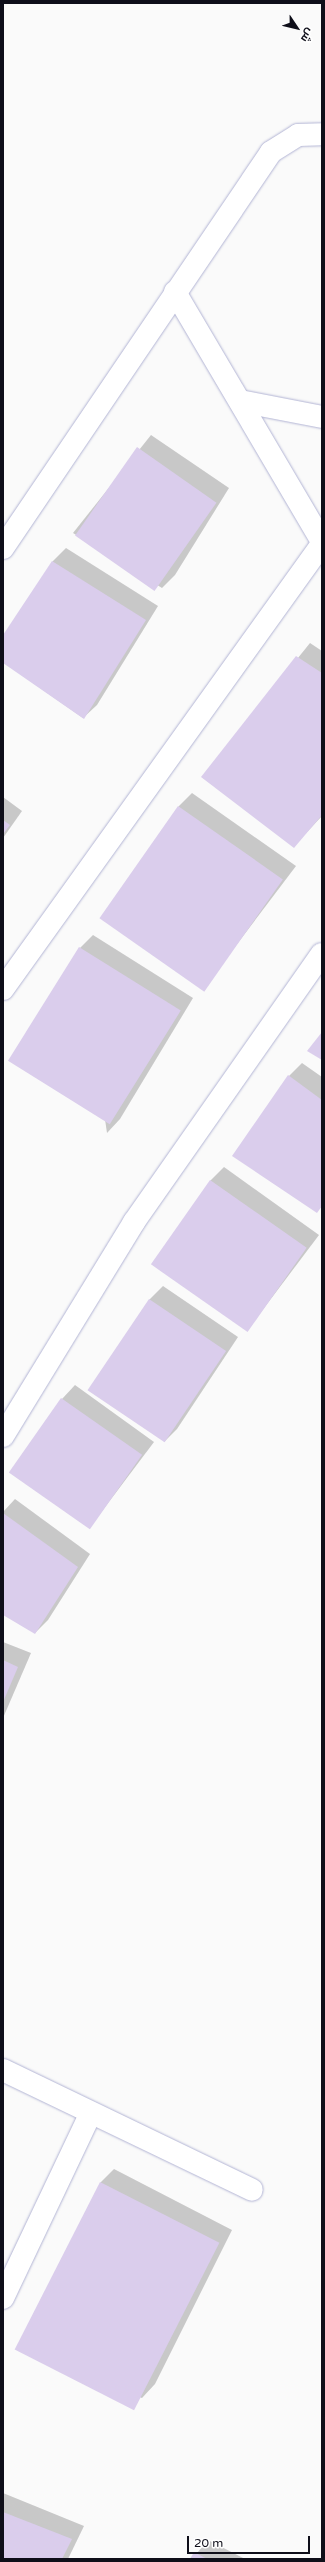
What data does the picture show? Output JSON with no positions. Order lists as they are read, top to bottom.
{
  "scale_bar": "20 m",
  "north": "bottom right"
}
